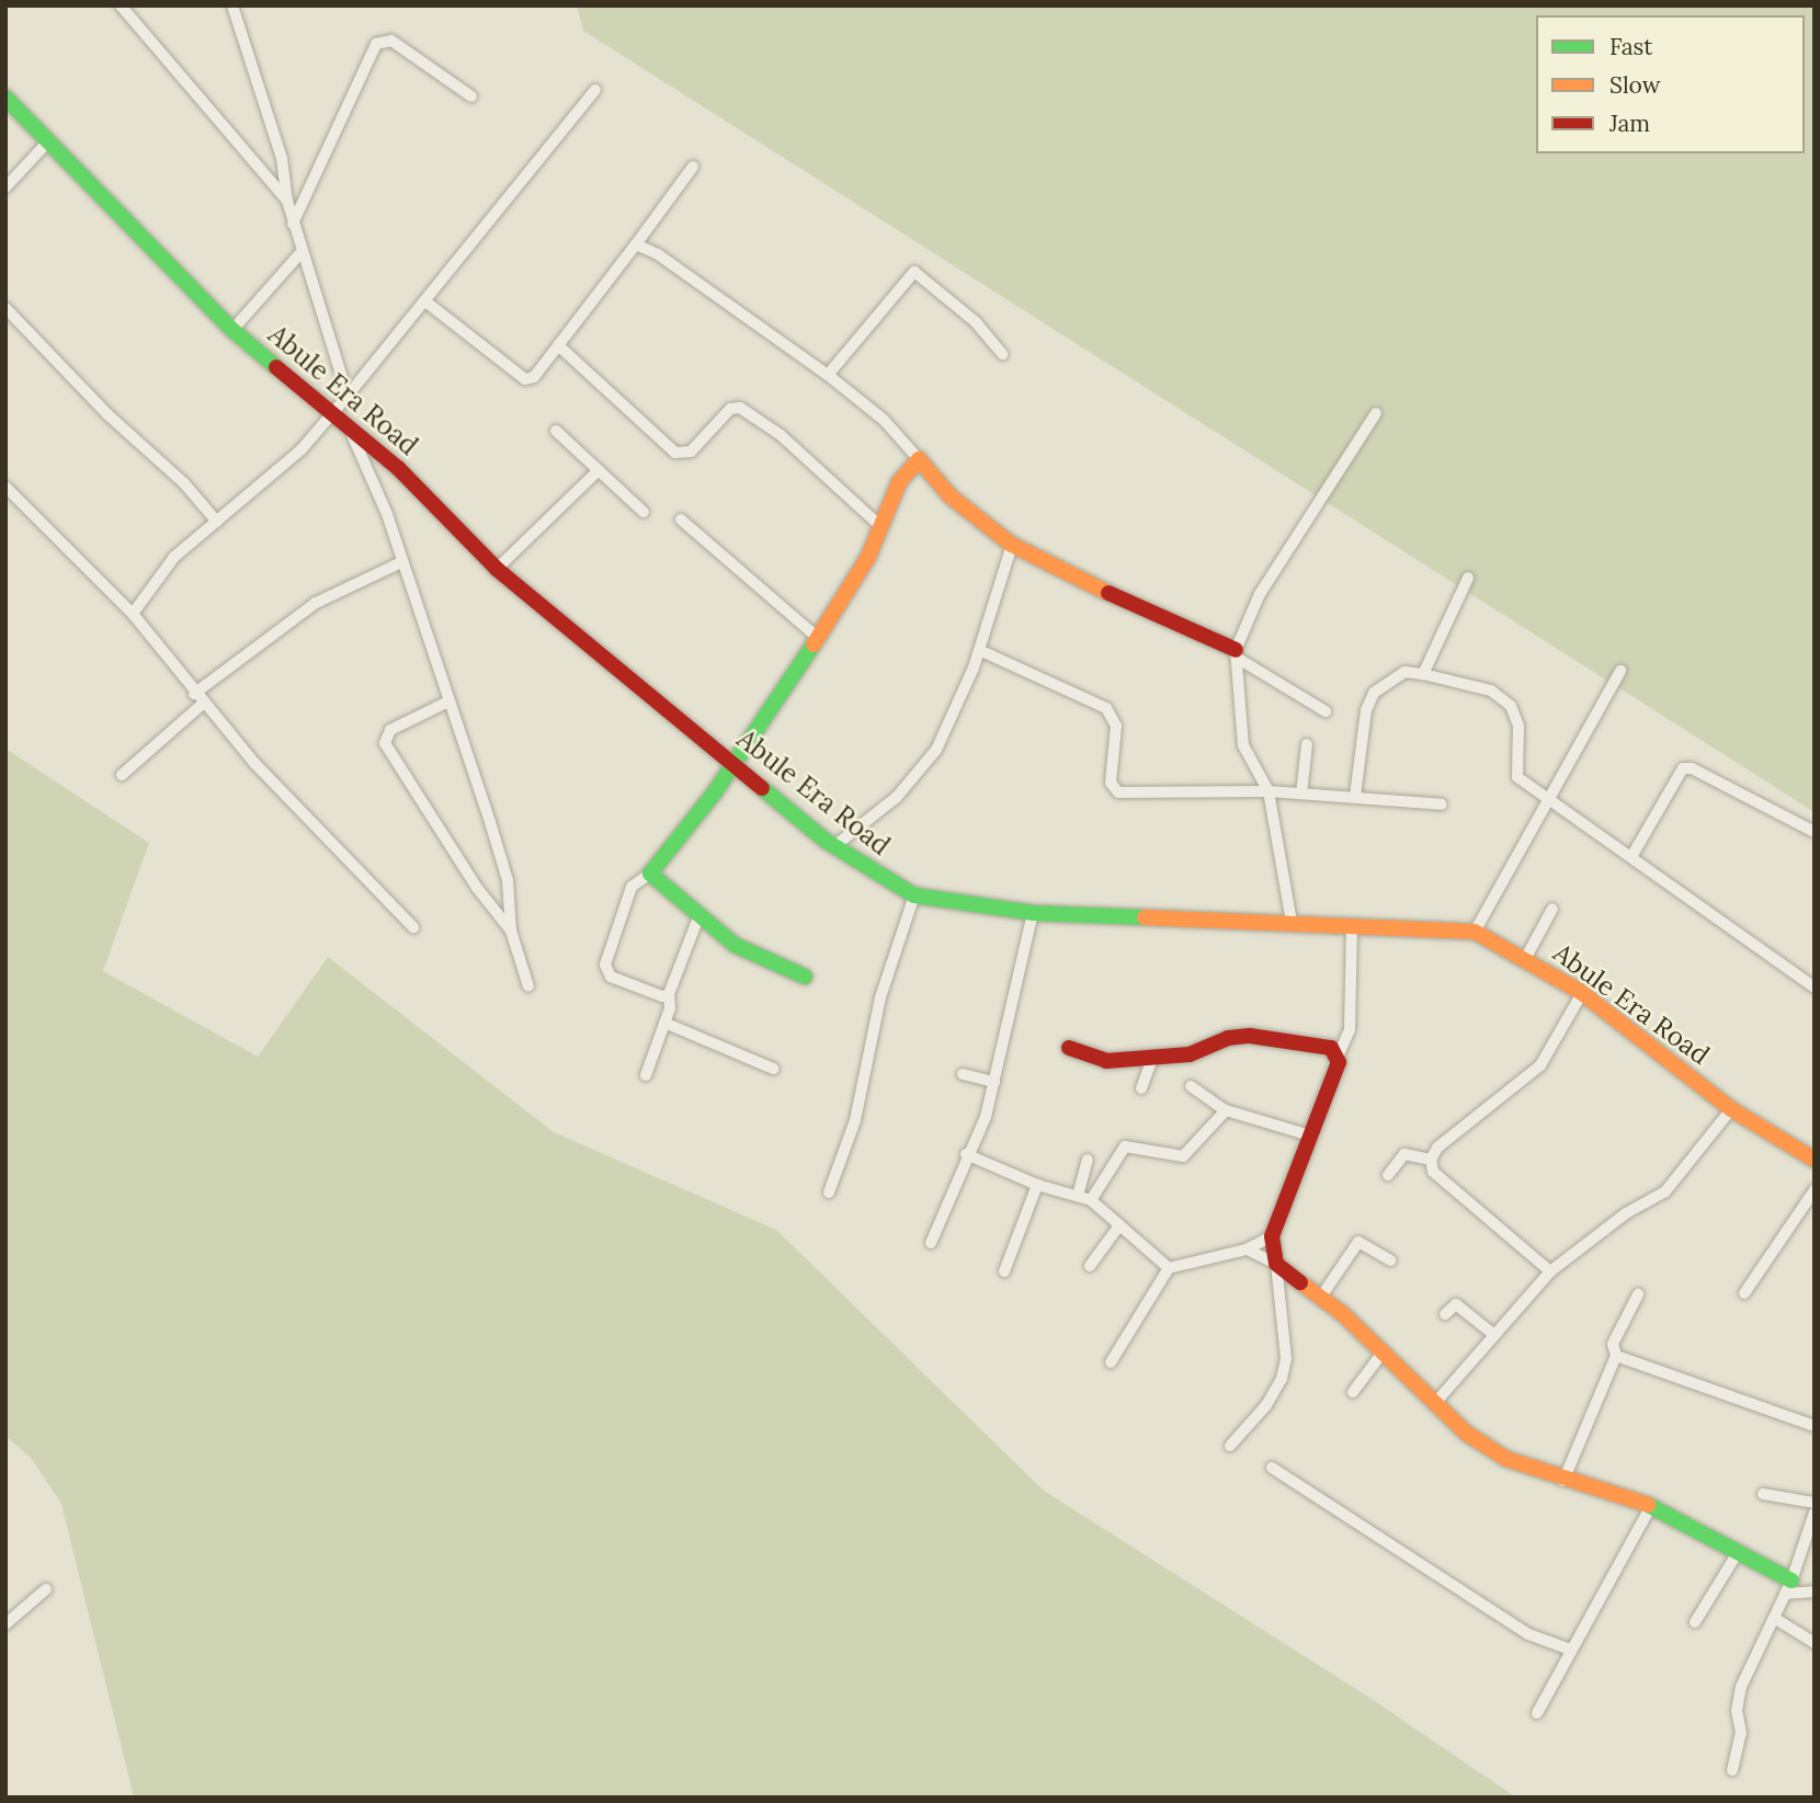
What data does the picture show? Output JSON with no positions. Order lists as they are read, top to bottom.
{
  "streets": {
    "street": ["Abule Era Road"]
  },
  "legend": ["Fast", "Slow", "Jam"]
}
